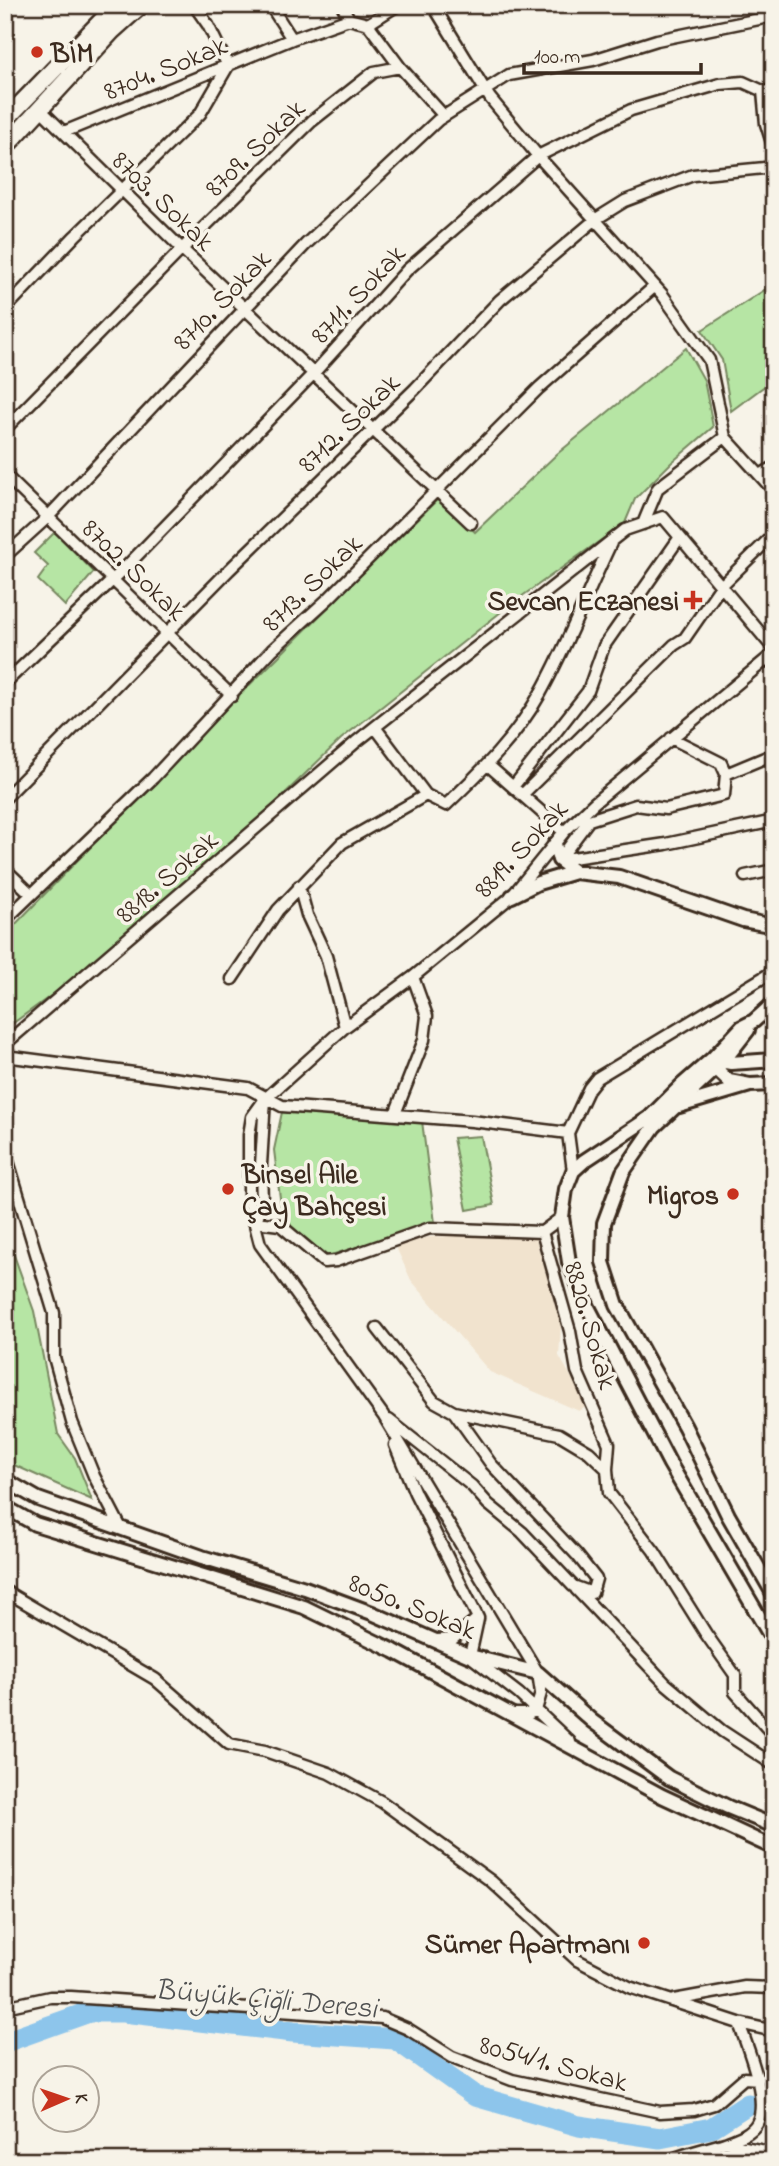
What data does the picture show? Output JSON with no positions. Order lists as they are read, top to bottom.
{
  "streets": {
    "street": [
      "8704. Sokak",
      "8709. Sokak",
      "8703. Sokak",
      "8711. Sokak",
      "8710. Sokak",
      "8712. Sokak",
      "8702. Sokak",
      "8713. Sokak",
      "8819. Sokak",
      "8818. Sokak",
      "8820. Sokak",
      "8050. Sokak",
      "8054/1. Sokak"
    ]
  },
  "crossings": [
    ["8704. Sokak", "8703. Sokak"],
    ["8709. Sokak", "8703. Sokak"],
    ["8703. Sokak", "8711. Sokak"],
    ["8703. Sokak", "8710. Sokak"],
    ["8703. Sokak", "8712. Sokak"],
    ["8703. Sokak", "8713. Sokak"],
    ["8711. Sokak", "8702. Sokak"],
    ["8710. Sokak", "8702. Sokak"],
    ["8712. Sokak", "8702. Sokak"],
    ["8702. Sokak", "8713. Sokak"]
  ],
  "water": ["Büyük Çiğli Deresi"],
  "places": {
    "other": [
      "BİM",
      "Binsel Aile Çay Bahçesi",
      "Migros",
      "Sümer Apartmanı"
    ],
    "health": ["Sevcan Eczanesi"]
  },
  "scale_bar": "100 m",
  "north": "right"
}
